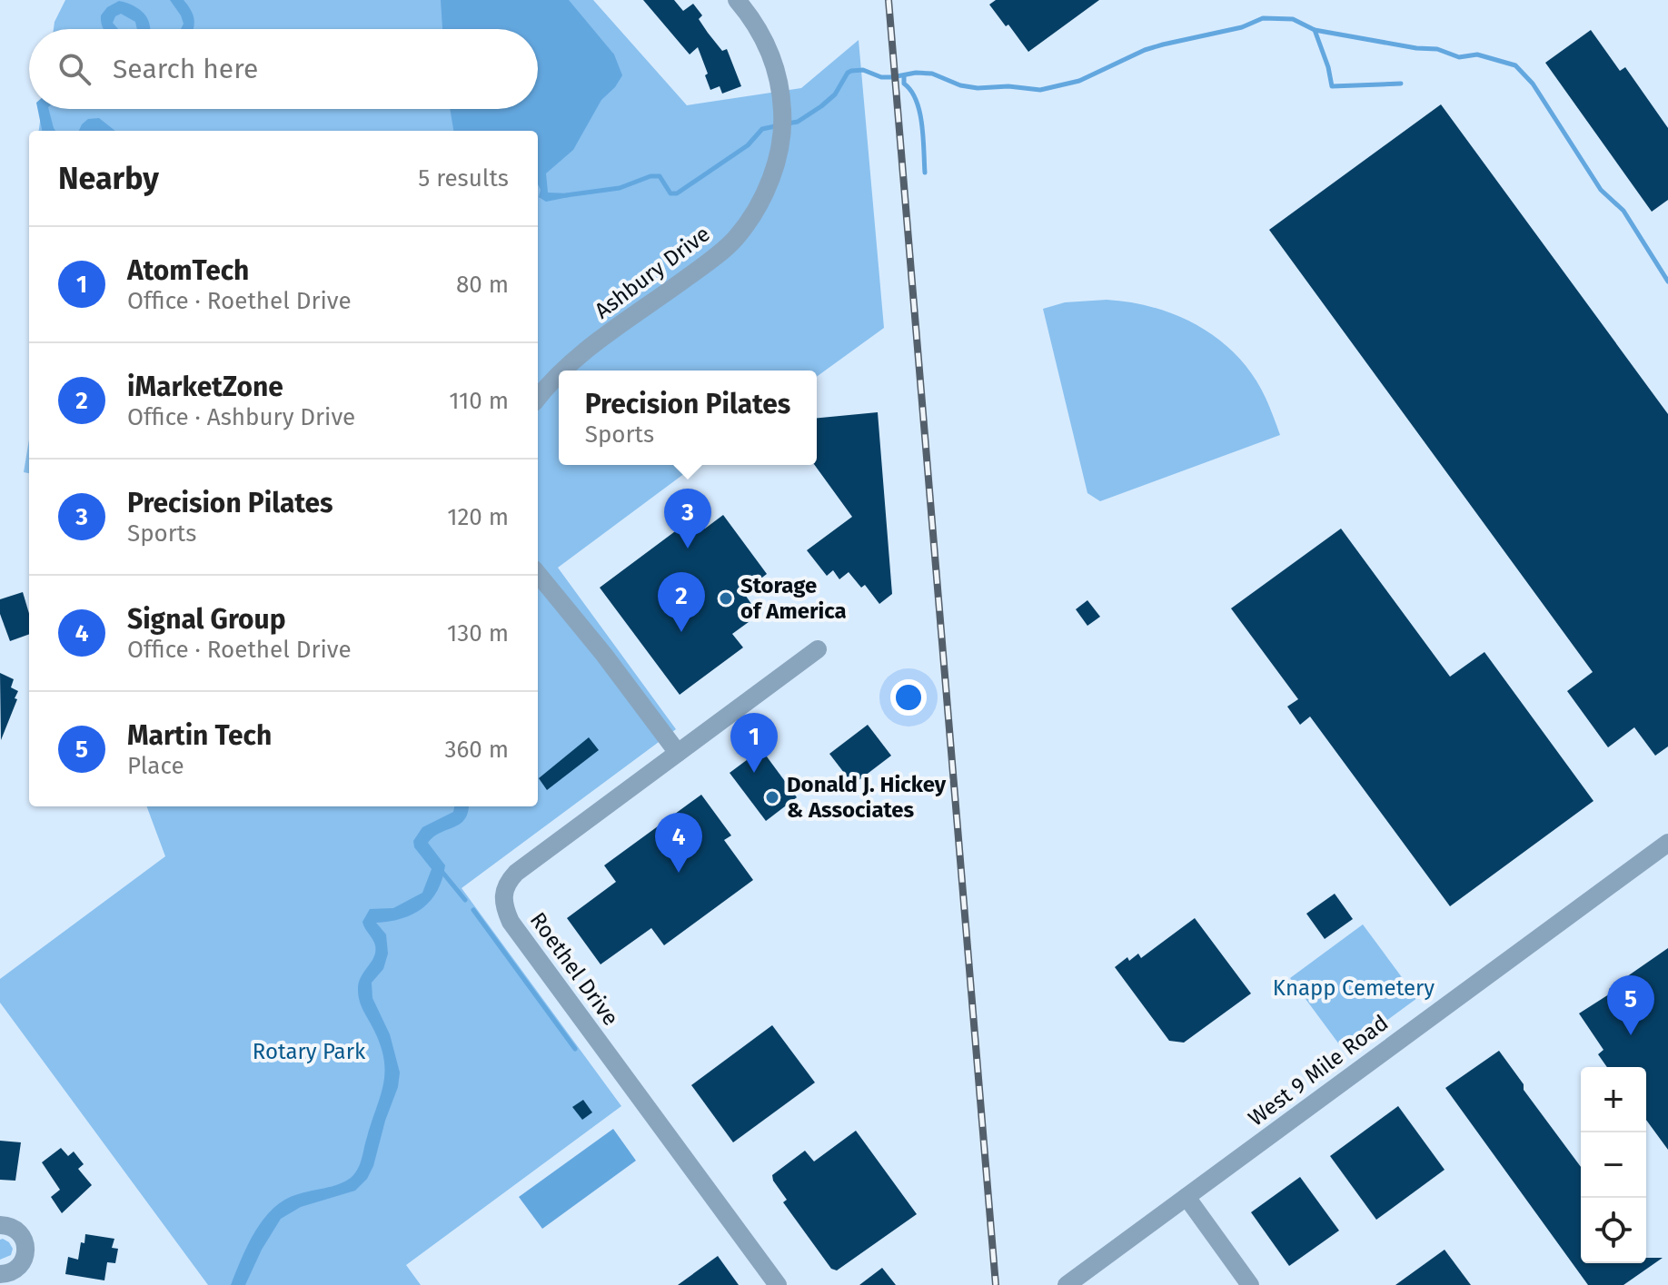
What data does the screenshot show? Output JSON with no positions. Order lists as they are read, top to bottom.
{
  "streets": {
    "street": ["Ashbury Drive", "Roethel Drive", "West 9 Mile Road"]
  },
  "parks": ["Knapp Cemetery", "Rotary Park"],
  "places": ["Storage of America", "Donald J. Hickey & Associates"],
  "page": {
    "search": "Search here",
    "heading": ["Nearby", "5 results"],
    "list": [
      {
        "mark": "1",
        "name": "AtomTech",
        "note": "Office · Roethel Drive",
        "value": "80 m"
      },
      {
        "mark": "2",
        "name": "iMarketZone",
        "note": "Office · Ashbury Drive",
        "value": "110 m"
      },
      {
        "mark": "3",
        "name": "Precision Pilates",
        "note": "Sports",
        "value": "120 m"
      },
      {
        "mark": "4",
        "name": "Signal Group",
        "note": "Office · Roethel Drive",
        "value": "130 m"
      },
      {
        "mark": "5",
        "name": "Martin Tech",
        "note": "Place",
        "value": "360 m"
      }
    ],
    "popup": ["Precision Pilates", "Sports"],
    "pins": [
      "3",
      "2",
      "1",
      "4",
      "5"
    ],
    "map_buttons": ["+", "−"]
  }
}
